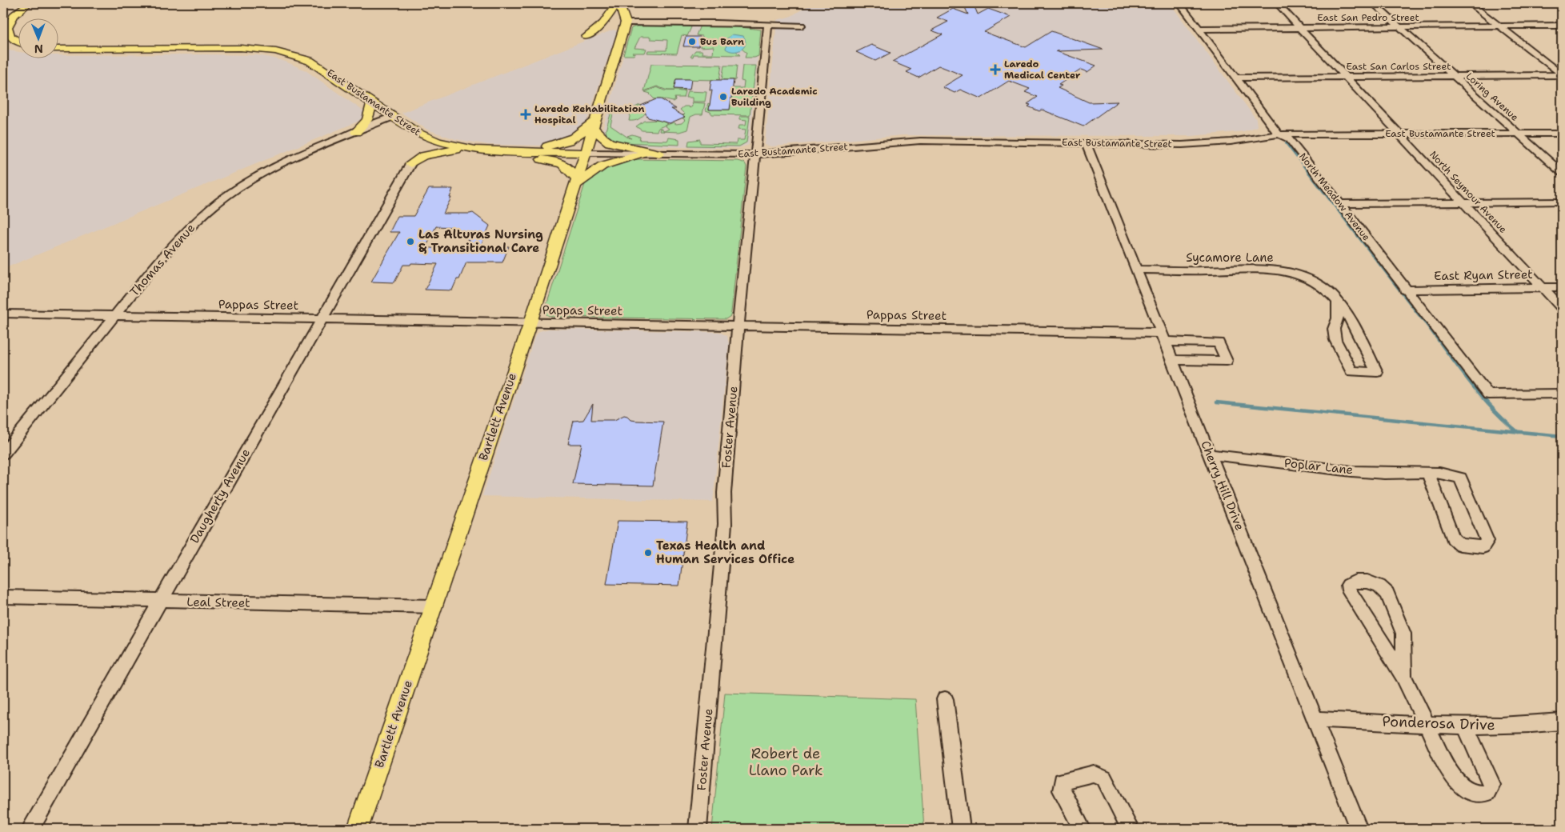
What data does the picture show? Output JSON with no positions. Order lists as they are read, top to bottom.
{
  "streets": {
    "main road": ["East Bustamante Street", "Bartlett Avenue"],
    "street": [
      "East San Pedro Street",
      "East San Carlos Street",
      "Loring Avenue",
      "North Seymour Avenue",
      "North Meadow Avenue",
      "Sycamore Lane",
      "Thomas Avenue",
      "East Ryan Street",
      "Pappas Street",
      "Foster Avenue",
      "Poplar Lane",
      "Cherry Hill Drive",
      "Daugherty Avenue",
      "Leal Street",
      "Ponderosa Drive"
    ]
  },
  "crossings": [
    ["East San Pedro Street", "Loring Avenue"],
    ["East San Pedro Street", "North Seymour Avenue"],
    ["East San Pedro Street", "North Meadow Avenue"],
    ["East San Carlos Street", "Loring Avenue"],
    ["East San Carlos Street", "North Seymour Avenue"],
    ["East San Carlos Street", "North Meadow Avenue"],
    ["Loring Avenue", "East Bustamante Street"],
    ["East Bustamante Street", "North Seymour Avenue"],
    ["East Bustamante Street", "North Meadow Avenue"],
    ["East Bustamante Street", "Thomas Avenue"],
    ["East Bustamante Street", "Bartlett Avenue"],
    ["East Bustamante Street", "Foster Avenue"],
    ["East Bustamante Street", "Cherry Hill Drive"],
    ["North Seymour Avenue", "East Ryan Street"],
    ["North Meadow Avenue", "East Ryan Street"],
    ["Sycamore Lane", "Cherry Hill Drive"],
    ["Thomas Avenue", "Pappas Street"],
    ["Pappas Street", "Bartlett Avenue"],
    ["Pappas Street", "Foster Avenue"],
    ["Pappas Street", "Cherry Hill Drive"],
    ["Pappas Street", "Daugherty Avenue"],
    ["Bartlett Avenue", "Leal Street"],
    ["Poplar Lane", "Cherry Hill Drive"],
    ["Cherry Hill Drive", "Ponderosa Drive"],
    ["Daugherty Avenue", "Leal Street"]
  ],
  "parks": ["Robert de Llano Park"],
  "places": {
    "other": [
      "Bus Barn",
      "Laredo Academic Building",
      "Las Alturas Nursing & Transitional Care",
      "Texas Health and Human Services Office"
    ],
    "health": ["Laredo Medical Center", "Laredo Rehabilitation Hospital"]
  },
  "north": "bottom"
}
